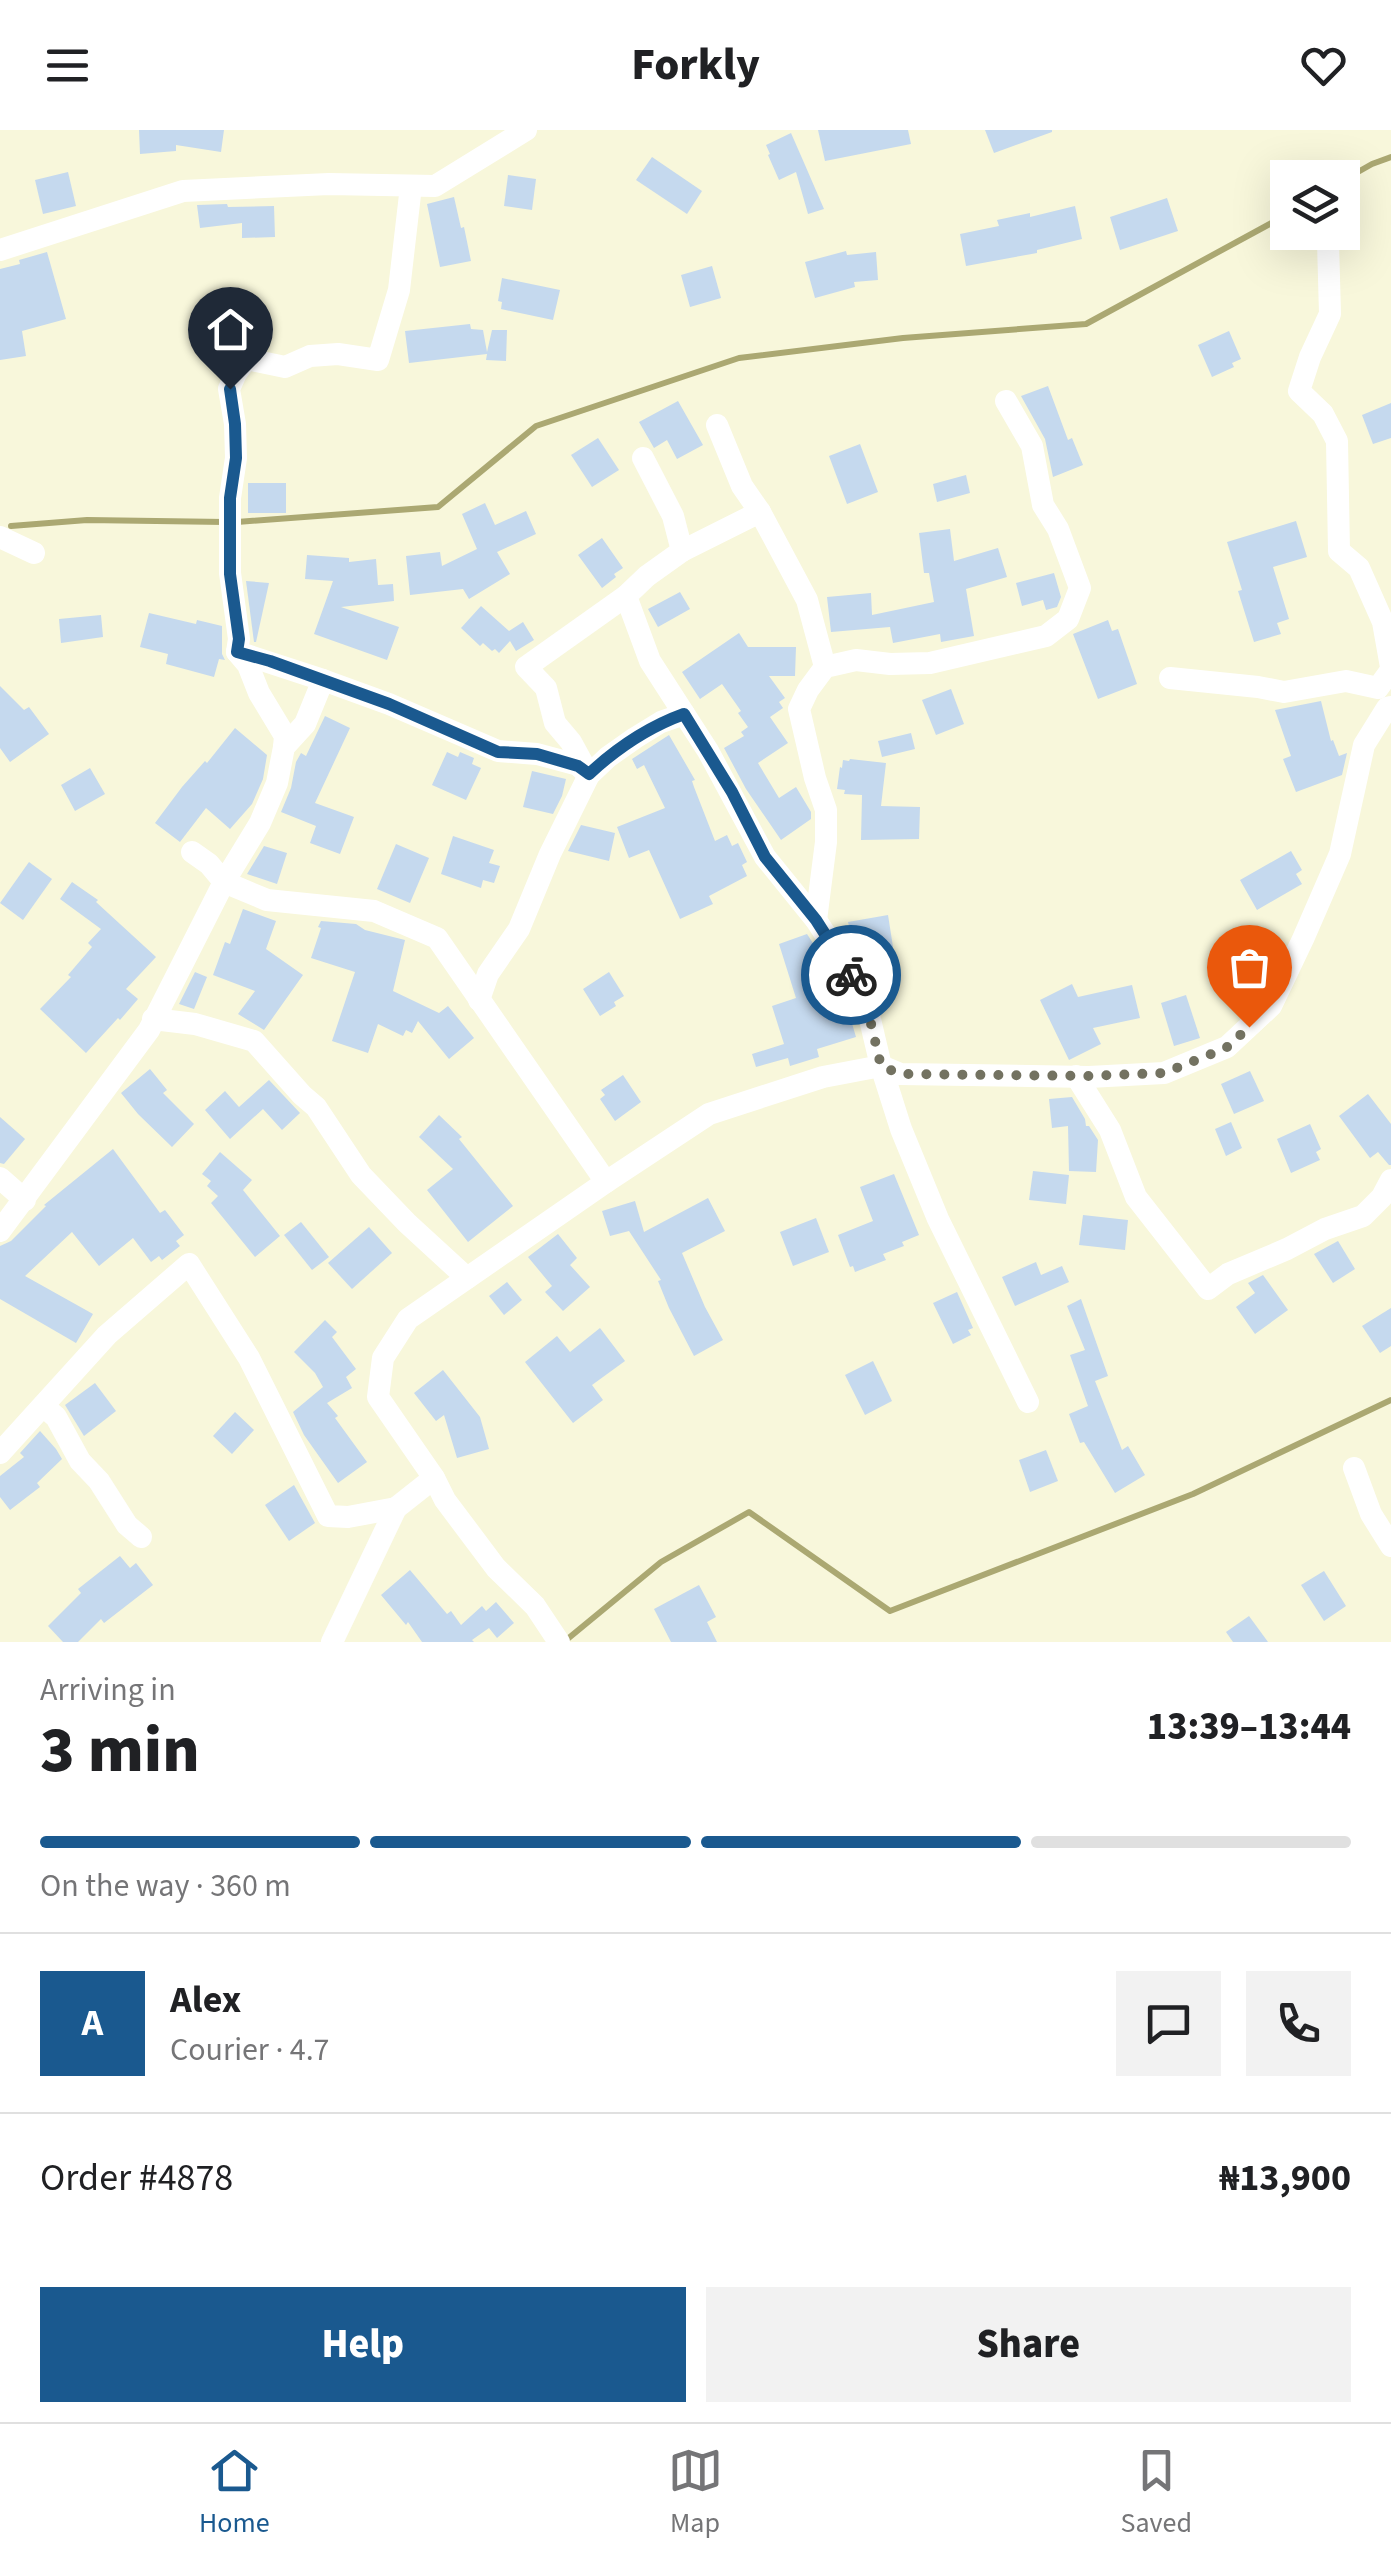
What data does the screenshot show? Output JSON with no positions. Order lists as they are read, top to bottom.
{
  "page": {
    "header": "Forkly",
    "heading": ["3 min", "Arriving in", "13:39–13:44"],
    "panel": [
      "Alex",
      "Courier · 4.7",
      "Order #4878",
      "₦13,900"
    ],
    "bar": "On the way · 360 m",
    "round": "A",
    "buttons": ["Help", "Share"],
    "tabs": ["Home", "Map", "Saved"]
  }
}
